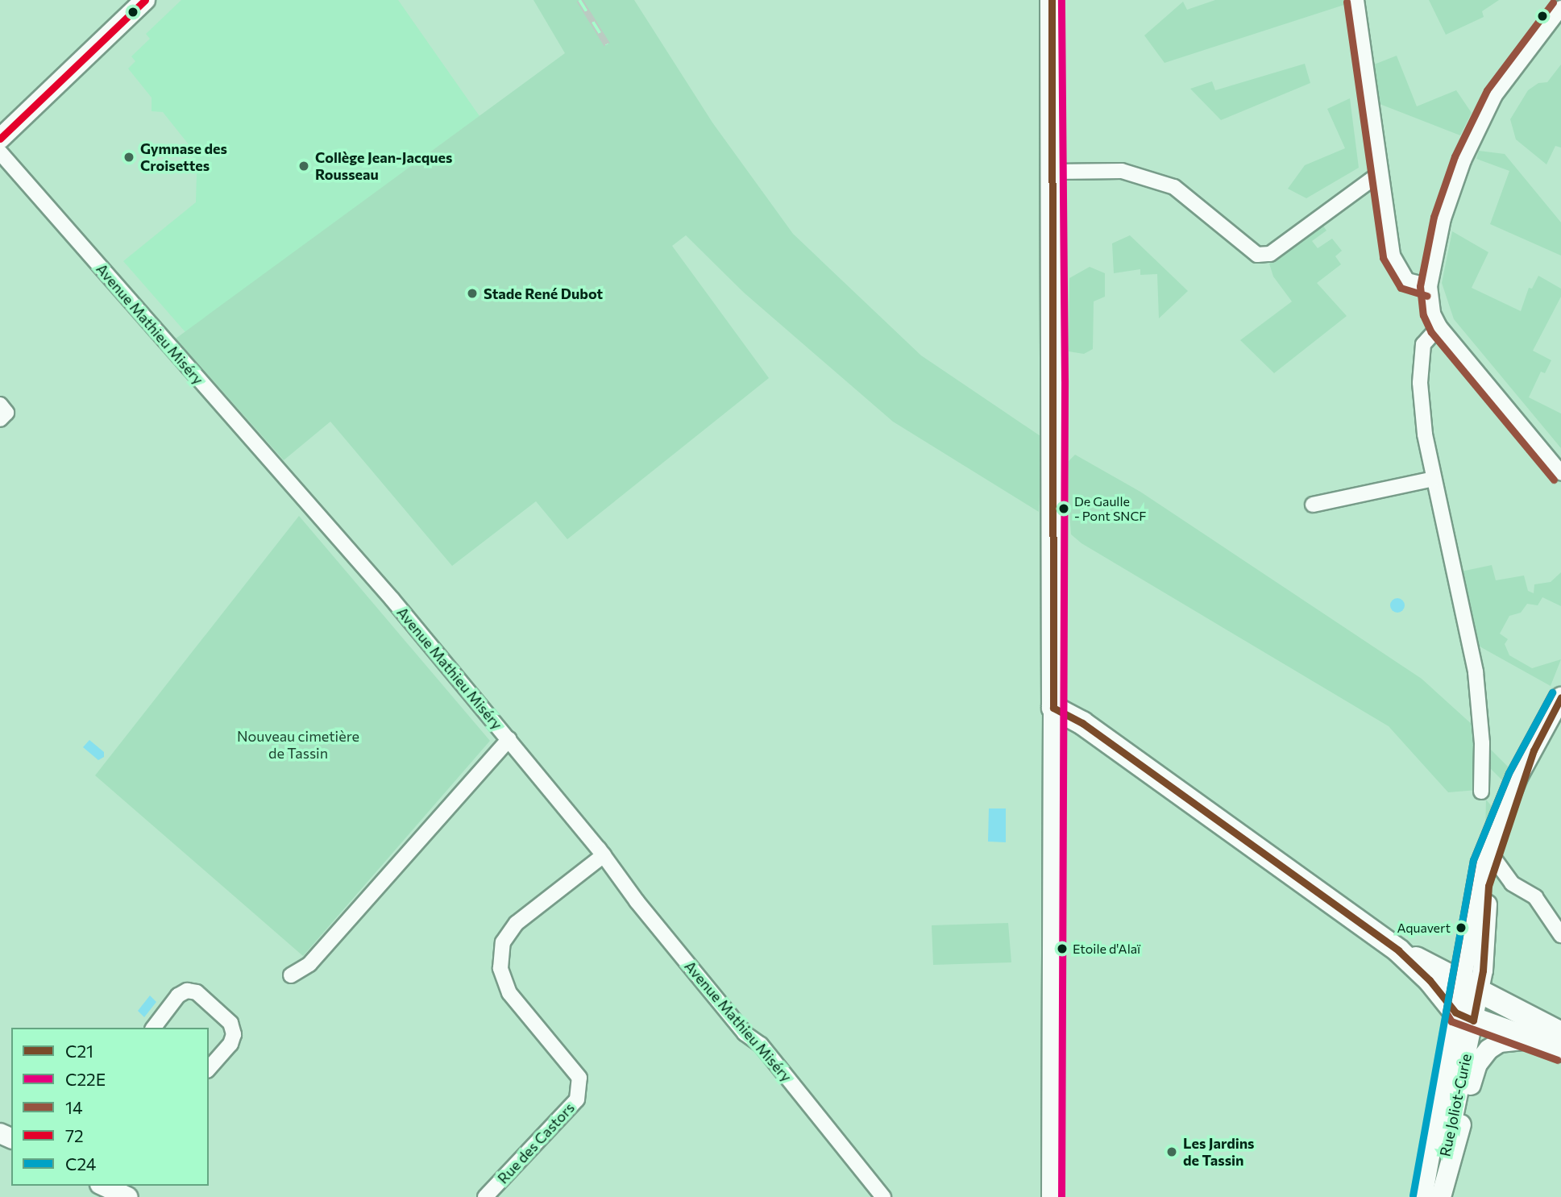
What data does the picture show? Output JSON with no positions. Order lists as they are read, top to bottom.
{
  "streets": {
    "main road": ["Rue Joliot-Curie"],
    "street": ["Avenue Mathieu Miséry", "Rue des Castors"]
  },
  "crossings": [
    ["Avenue Mathieu Miséry", "Rue des Castors"]
  ],
  "parks": ["Nouveau cimetière de Tassin"],
  "places": [
    "Gymnase des Croisettes",
    "Collège Jean-Jacques Rousseau",
    "Stade René Dubot",
    "De Gaulle - Pont SNCF",
    "Aquavert",
    "Etoile d'Alaï",
    "Les Jardins de Tassin"
  ],
  "lines": [
    "transit line C21",
    "transit line C22E",
    "transit line 72",
    "transit line 14",
    "transit line C24"
  ],
  "legend": [
    "C21",
    "C22E",
    "14",
    "72",
    "C24"
  ]
}
